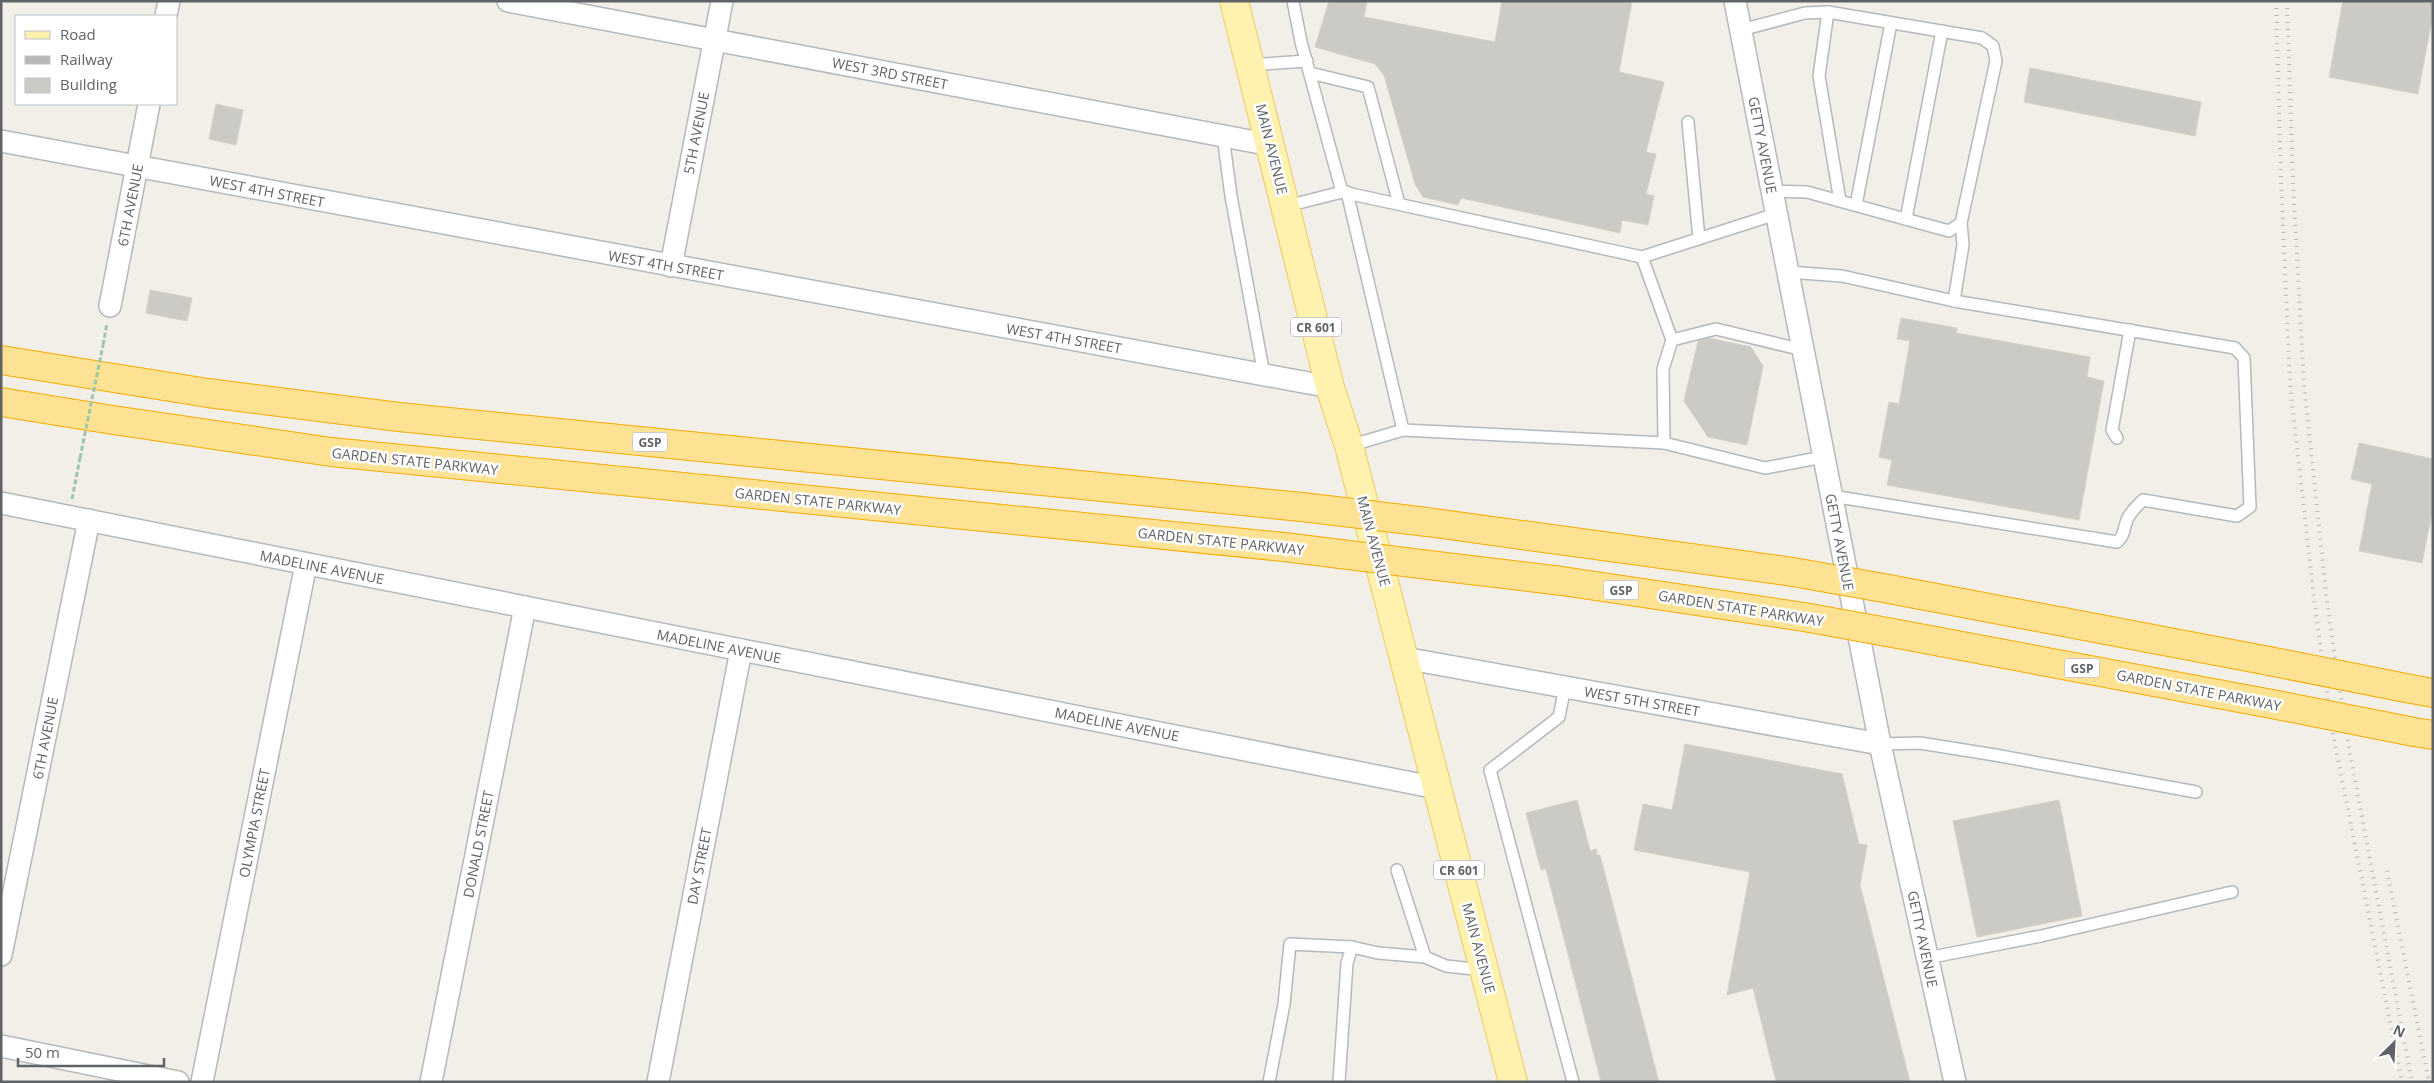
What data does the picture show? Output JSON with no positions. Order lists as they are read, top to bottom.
{
  "streets": {
    "highway": ["GSP", "GARDEN STATE PARKWAY"],
    "main road": ["MAIN AVENUE", "CR 601"],
    "street": [
      "WEST 3RD STREET",
      "5TH AVENUE",
      "GETTY AVENUE",
      "WEST 4TH STREET",
      "6TH AVENUE",
      "MADELINE AVENUE",
      "WEST 5TH STREET",
      "OLYMPIA STREET",
      "DONALD STREET",
      "DAY STREET"
    ]
  },
  "crossings": [
    ["WEST 3RD STREET", "5TH AVENUE"],
    ["WEST 3RD STREET", "MAIN AVENUE"],
    ["5TH AVENUE", "WEST 4TH STREET"],
    ["GETTY AVENUE", "WEST 5TH STREET"],
    ["MAIN AVENUE", "WEST 4TH STREET"],
    ["MAIN AVENUE", "MADELINE AVENUE"],
    ["MAIN AVENUE", "WEST 5TH STREET"],
    ["WEST 4TH STREET", "6TH AVENUE"],
    ["6TH AVENUE", "MADELINE AVENUE"],
    ["MADELINE AVENUE", "OLYMPIA STREET"],
    ["MADELINE AVENUE", "DONALD STREET"],
    ["MADELINE AVENUE", "DAY STREET"]
  ],
  "legend": ["Road", "Railway", "Building"],
  "scale_bar": "50 m",
  "north": "top right"
}
